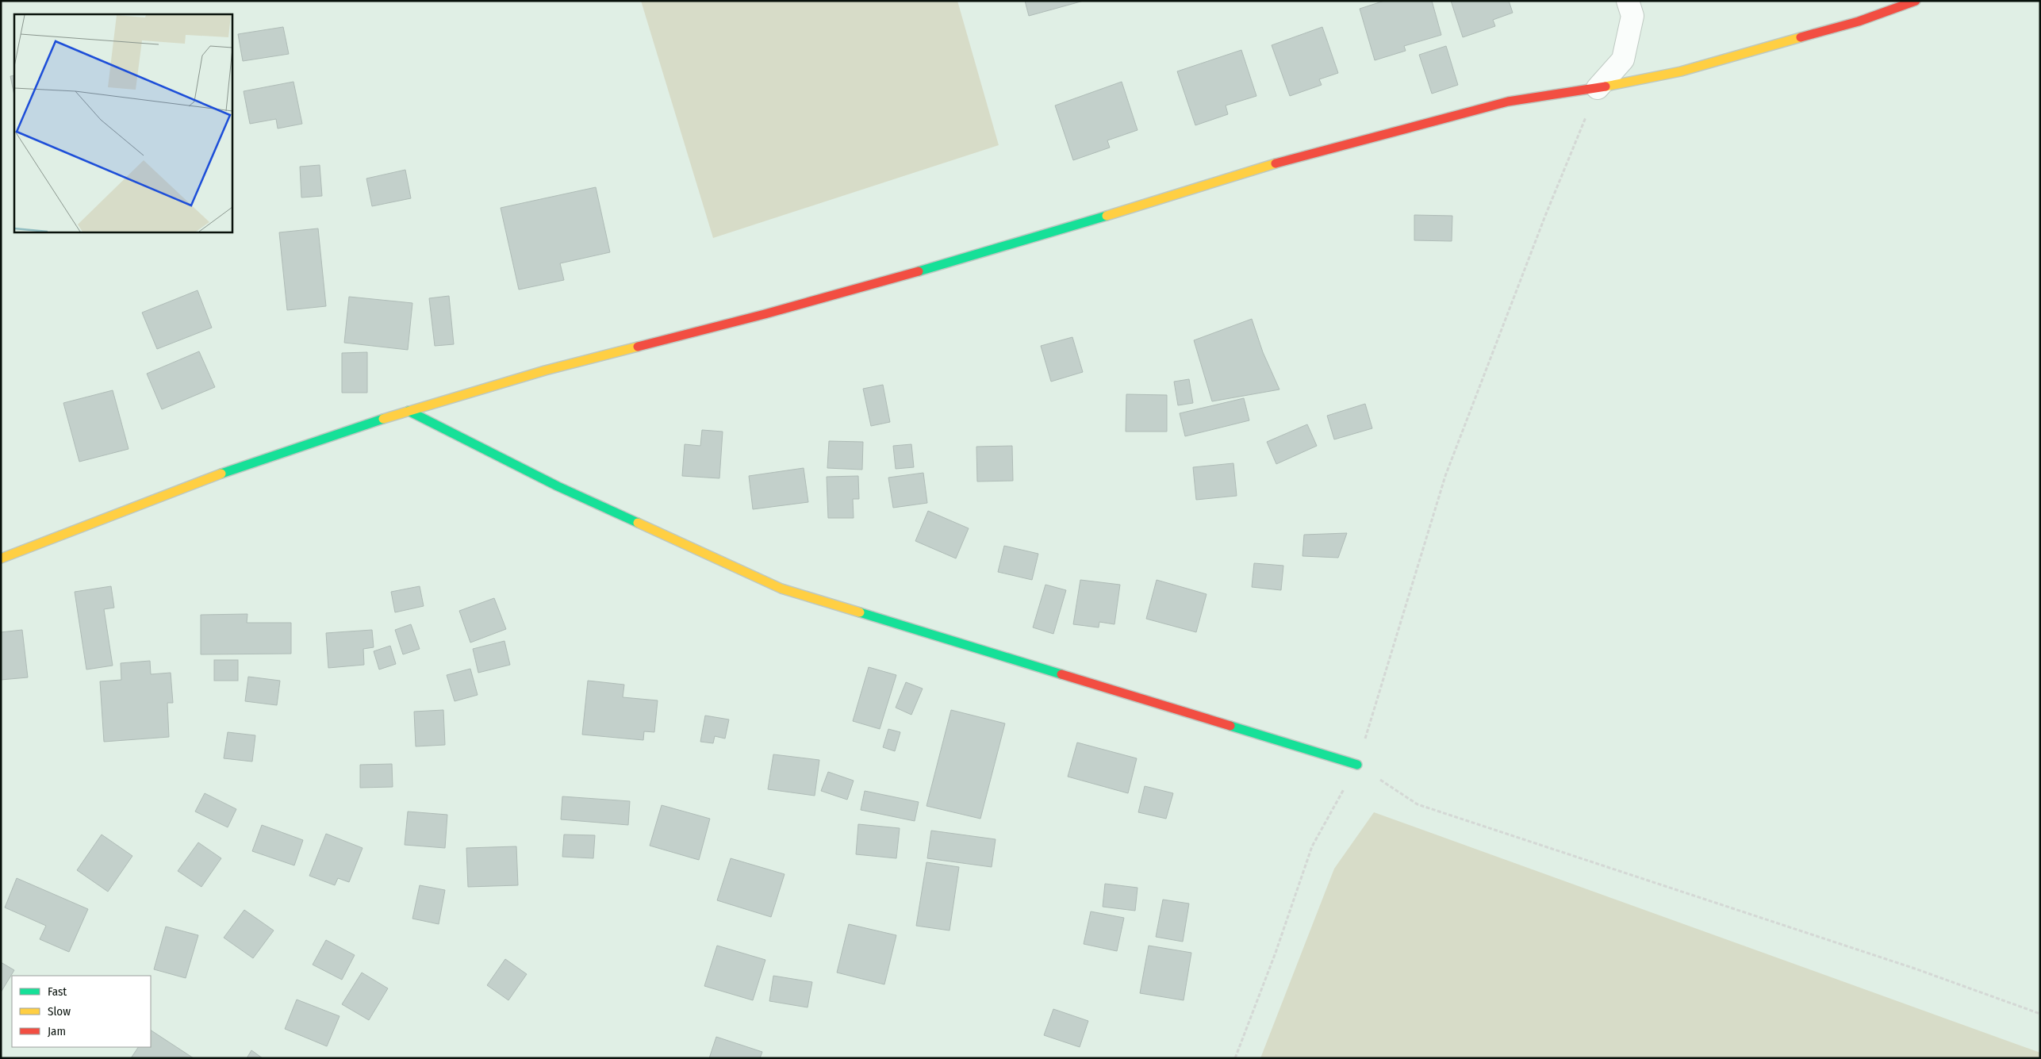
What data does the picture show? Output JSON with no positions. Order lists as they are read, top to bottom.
{
  "legend": ["Fast", "Slow", "Jam"]
}
